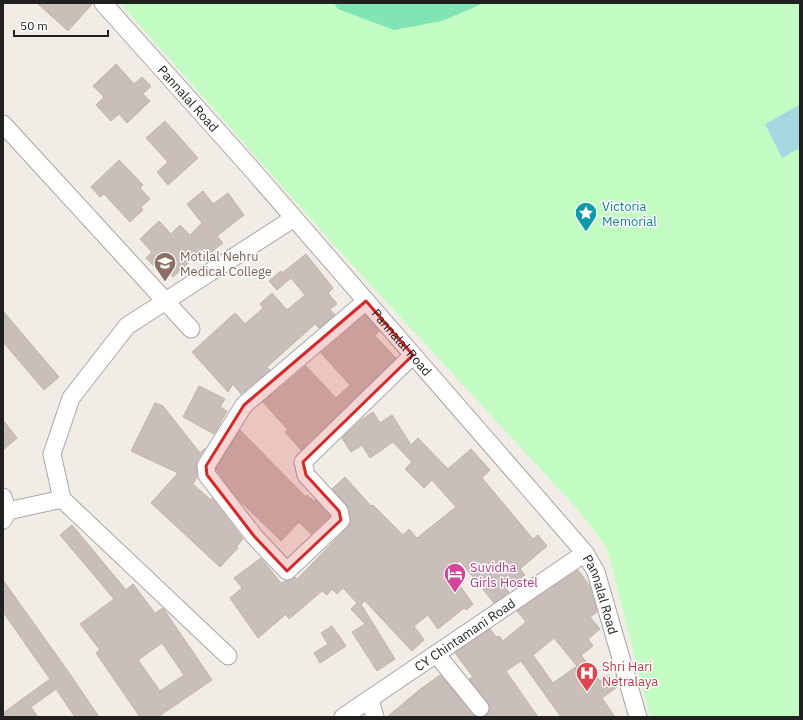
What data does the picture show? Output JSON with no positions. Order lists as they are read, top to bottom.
{
  "streets": {
    "street": ["Pannalal Road", "CY Chintamani Road"]
  },
  "crossings": [
    ["Pannalal Road", "CY Chintamani Road"]
  ],
  "places": {
    "place": ["Victoria Memorial"],
    "school or university": ["Motilal Nehru Medical College"],
    "hotel": ["Suvidha Girls Hostel"],
    "hospital": ["Shri Hari Netralaya"]
  },
  "scale_bar": "50 m"
}
